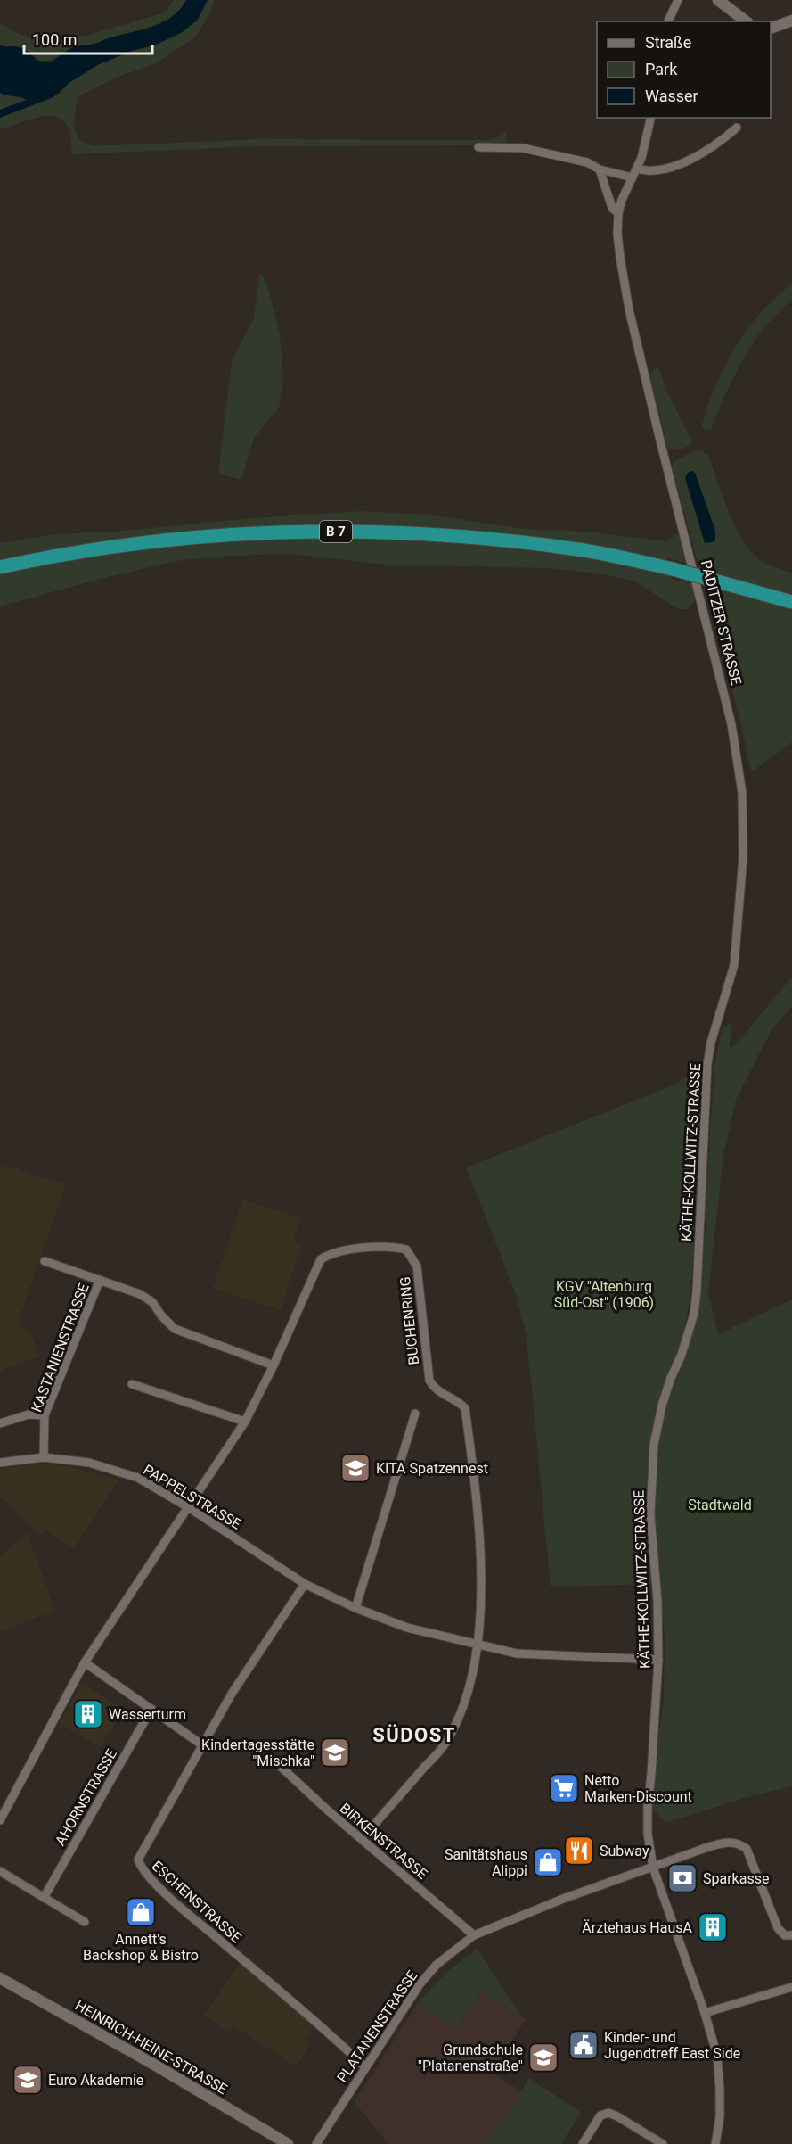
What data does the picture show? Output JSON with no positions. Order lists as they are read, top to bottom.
{
  "streets": {
    "highway": ["B 7"],
    "street": [
      "PADITZER STRASSE",
      "KÄTHE-KOLLWITZ-STRASSE",
      "BUCHENRING",
      "KASTANIENSTRASSE",
      "PAPPELSTRASSE",
      "AHORNSTRASSE",
      "BIRKENSTRASSE",
      "ESCHENSTRASSE",
      "PLATANENSTRASSE",
      "HEINRICH-HEINE-STRASSE"
    ]
  },
  "crossings": [
    ["PADITZER STRASSE", "KÄTHE-KOLLWITZ-STRASSE"],
    ["KÄTHE-KOLLWITZ-STRASSE", "PAPPELSTRASSE"],
    ["KÄTHE-KOLLWITZ-STRASSE", "PLATANENSTRASSE"],
    ["BUCHENRING", "KASTANIENSTRASSE"],
    ["BUCHENRING", "PAPPELSTRASSE"],
    ["BUCHENRING", "BIRKENSTRASSE"],
    ["KASTANIENSTRASSE", "PAPPELSTRASSE"],
    ["PAPPELSTRASSE", "BIRKENSTRASSE"],
    ["PAPPELSTRASSE", "ESCHENSTRASSE"],
    ["BIRKENSTRASSE", "PLATANENSTRASSE"],
    ["ESCHENSTRASSE", "PLATANENSTRASSE"]
  ],
  "districts": ["SÜDOST"],
  "parks": ["KGV \"Altenburg Süd-Ost\" (1906)", "Stadtwald"],
  "places": {
    "school or university": [
      "KITA Spatzennest",
      "Kindertagesstätte \"Mischka\"",
      "Grundschule \"Platanenstraße\"",
      "Euro Akademie"
    ],
    "building": ["Wasserturm", "Ärztehaus HausA"],
    "supermarket": ["Netto Marken-Discount"],
    "restaurant": ["Subway"],
    "shop": ["Sanitätshaus Alippi", "Annett's Backshop & Bistro"],
    "bank": ["Sparkasse"],
    "public building": ["Kinder- und Jugendtreff East Side"]
  },
  "legend": ["Straße", "Park", "Wasser"],
  "scale_bar": "100 m"
}
